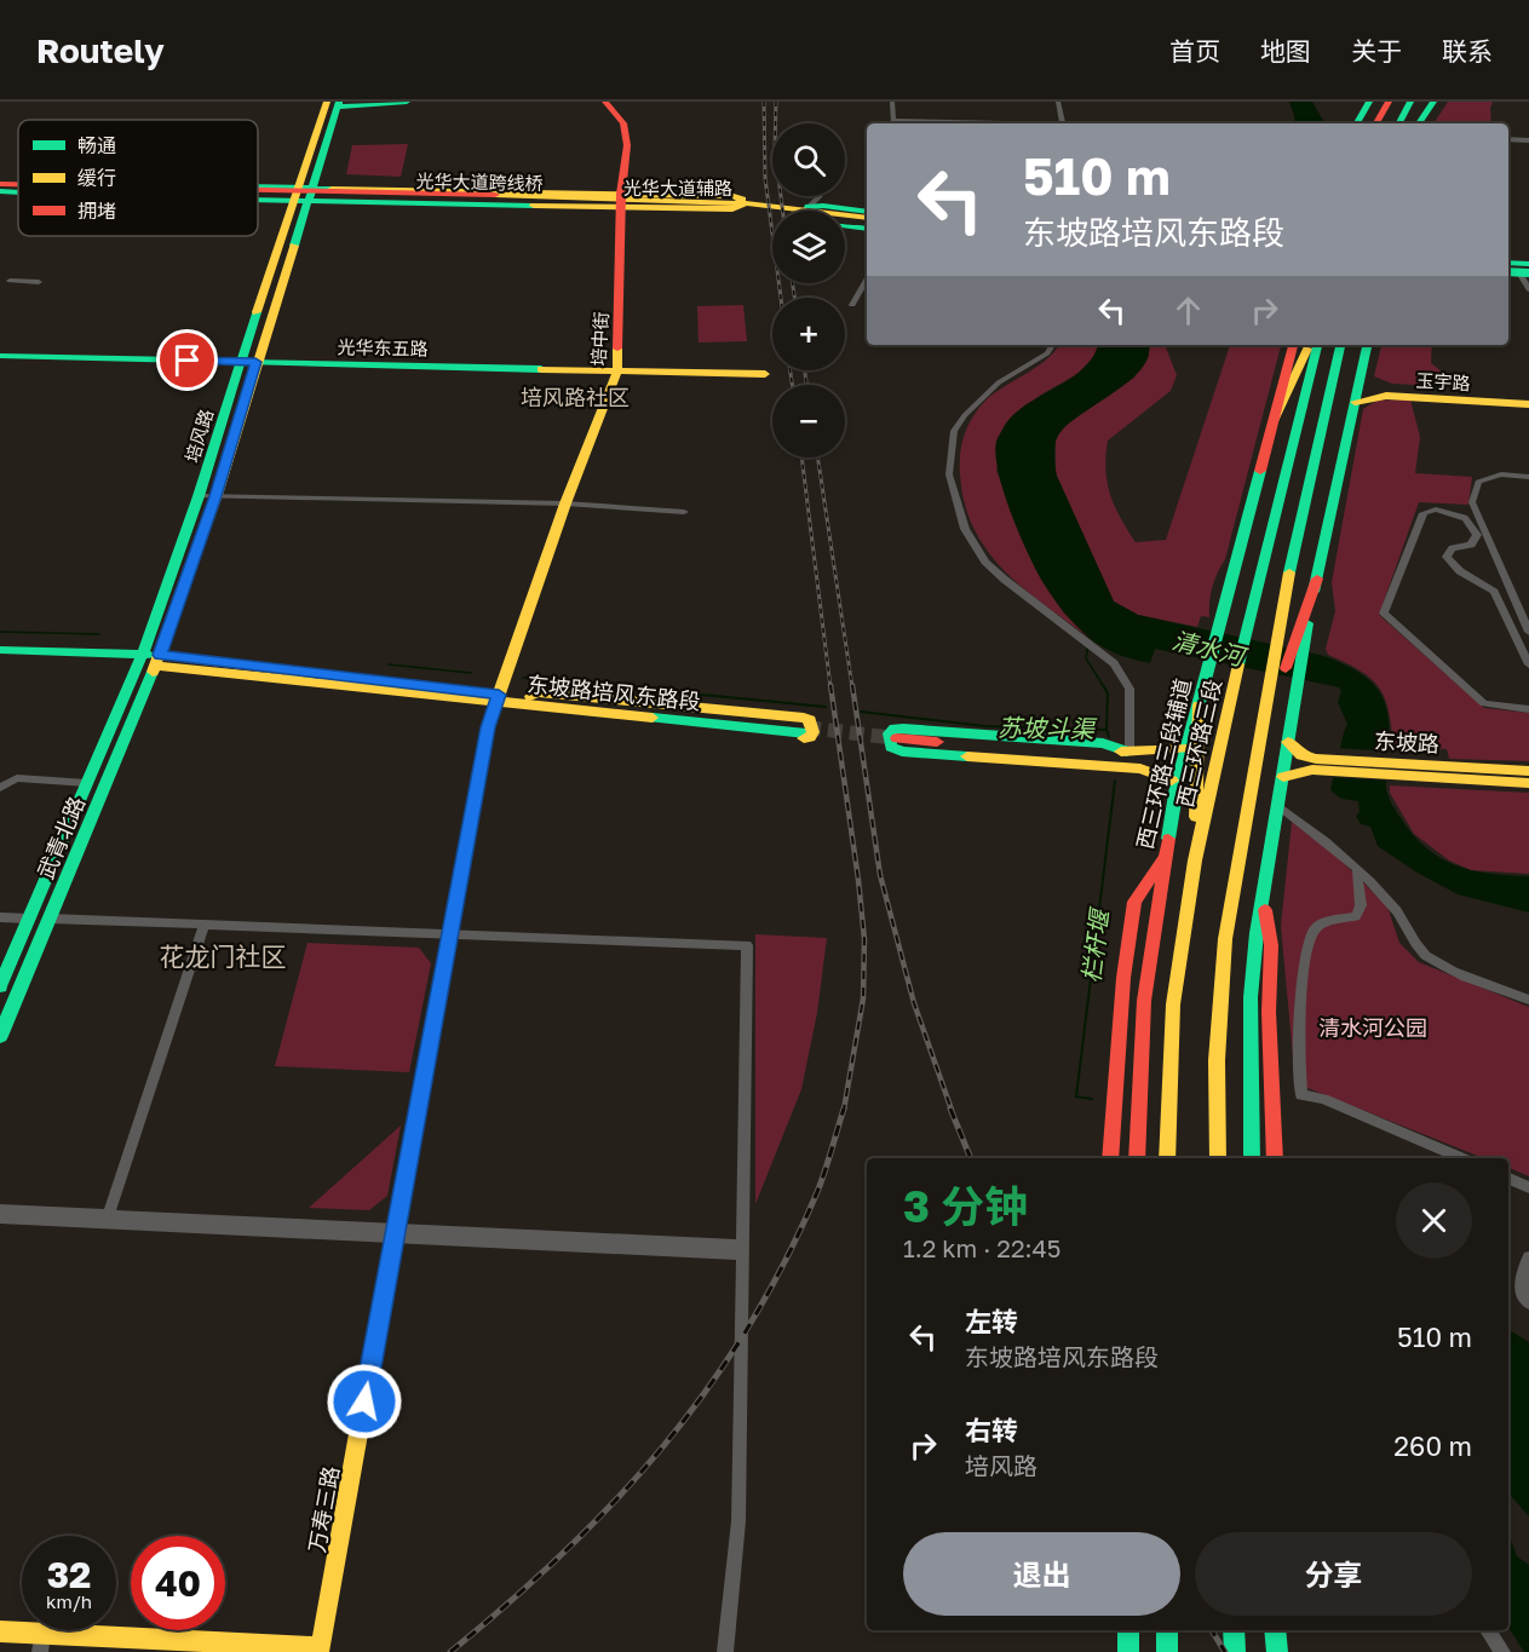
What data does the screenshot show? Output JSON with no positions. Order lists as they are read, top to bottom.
{
  "streets": {
    "main road": [
      "光华大道跨线桥",
      "光华大道辅路",
      "培中街",
      "光华东五路",
      "玉宇路",
      "培风路",
      "东坡路培风东路段",
      "东坡路",
      "西三环路三段",
      "西三环路三段辅道",
      "武青北路",
      "万寿三路"
    ]
  },
  "crossings": [
    ["光华大道辅路", "培中街"],
    ["光华大道辅路", "培风路"],
    ["培中街", "光华东五路"],
    ["培中街", "东坡路培风东路段"],
    ["培中街", "万寿三路"],
    ["光华东五路", "培风路"],
    ["培风路", "东坡路培风东路段"],
    ["培风路", "武青北路"],
    ["东坡路培风东路段", "武青北路"],
    ["东坡路培风东路段", "万寿三路"]
  ],
  "districts": ["培风路社区", "花龙门社区"],
  "water": ["清水河", "苏坡斗渠", "栏杆堰"],
  "parks": ["清水河公园"],
  "legend": ["畅通", "缓行", "拥堵"],
  "page": {
    "header": "Routely",
    "nav": [
      "首页",
      "地图",
      "关于",
      "联系"
    ],
    "map_buttons": ["+", "−"],
    "turn": ["510 m", "东坡路培风东路段"],
    "heading": ["3 分钟", "1.2 km · 22:45"],
    "list": [
      {
        "name": "左转",
        "note": "东坡路培风东路段",
        "value": "510 m"
      },
      {
        "name": "右转",
        "note": "培风路",
        "value": "260 m"
      }
    ],
    "buttons": ["退出", "分享"],
    "speed": "32 km/h",
    "limit": "40"
  }
}
